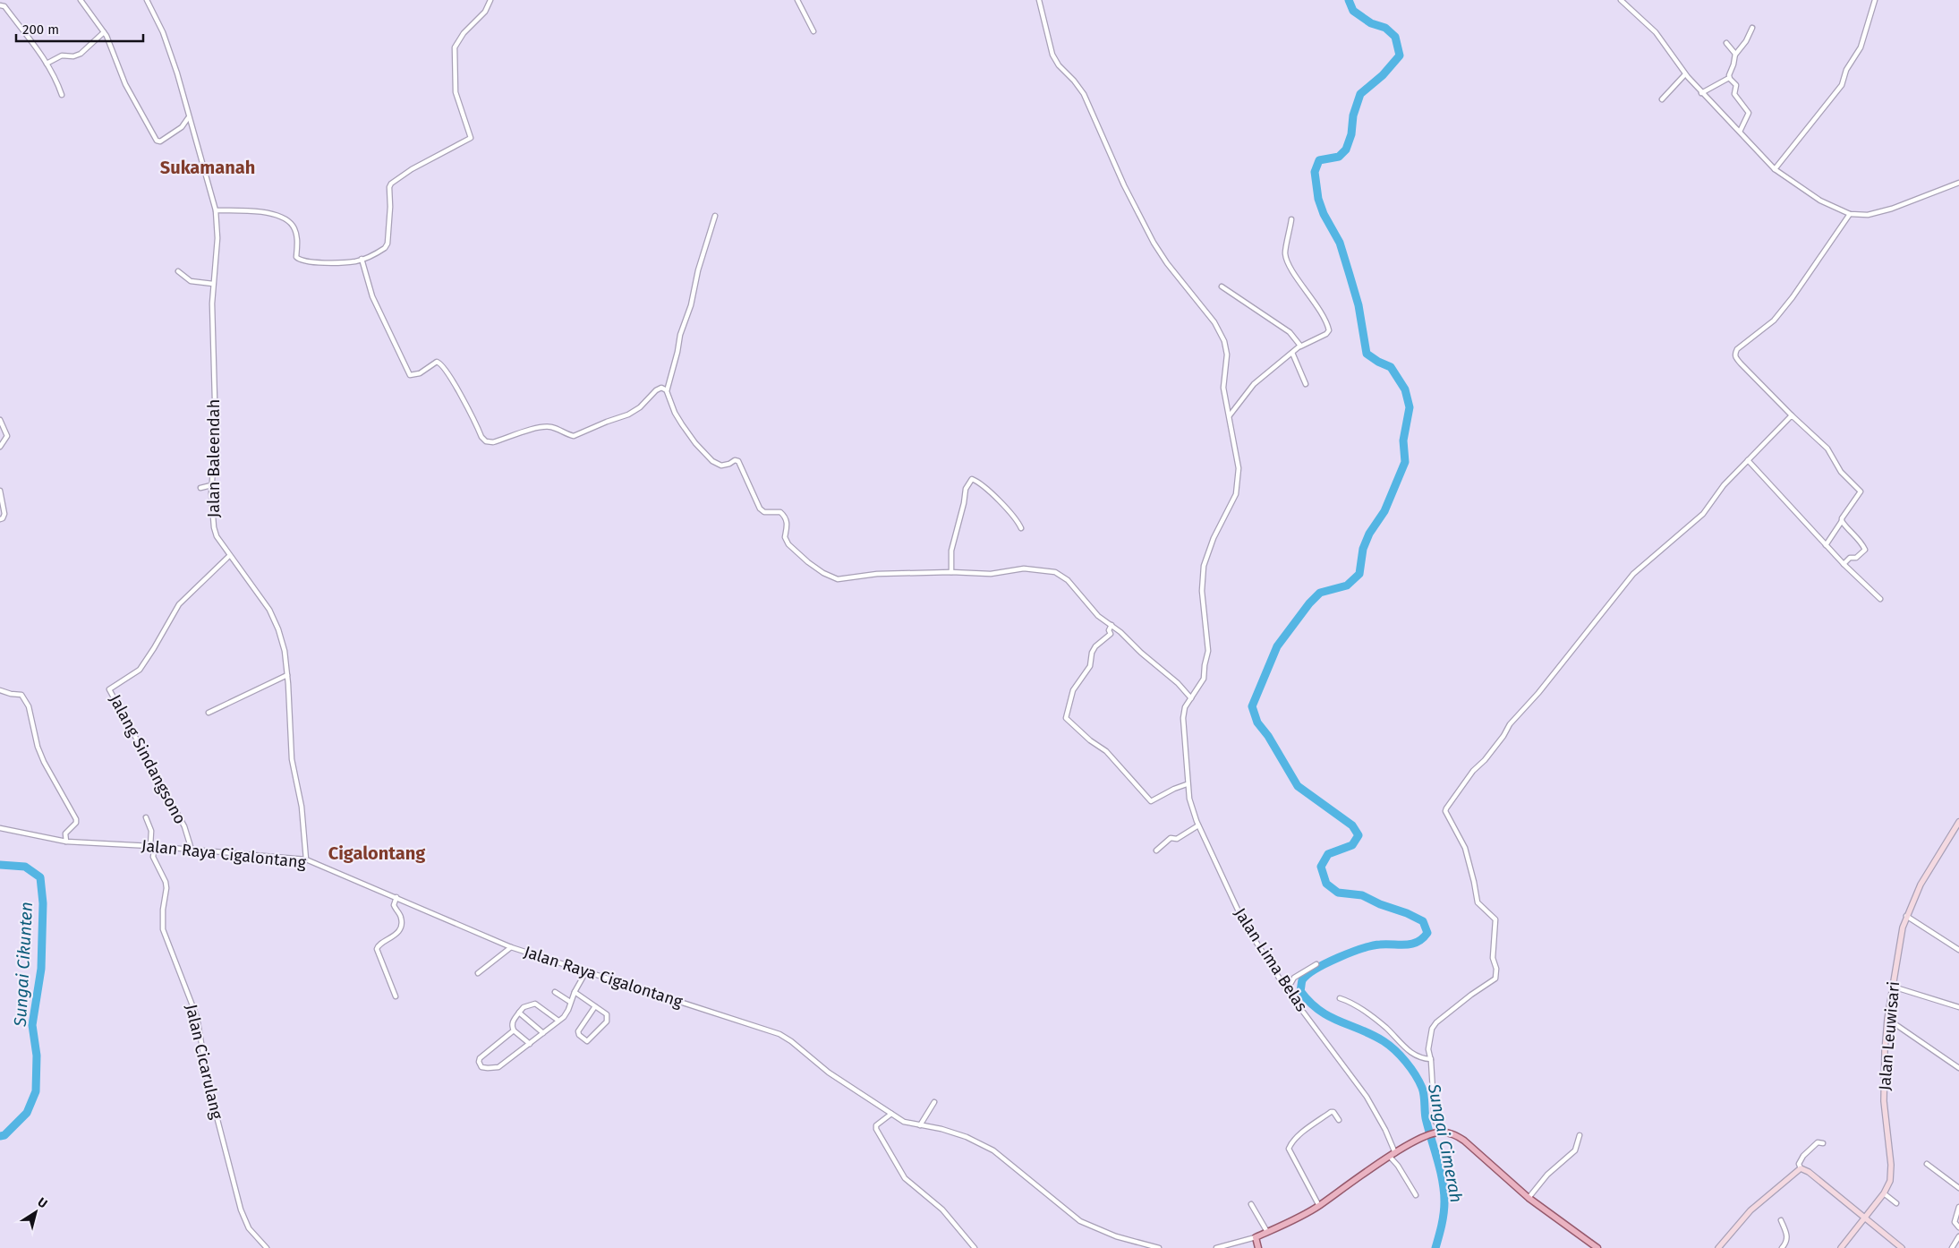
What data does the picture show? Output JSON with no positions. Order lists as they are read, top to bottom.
{
  "streets": {
    "main road": ["Jalan Leuwisari"],
    "street": [
      "Jalan Baleendah",
      "Jalang Sindangsono",
      "Jalan Raya Cigalontang",
      "Jalan Lima Belas",
      "Jalan Cicarulang"
    ]
  },
  "crossings": [
    ["Jalan Baleendah", "Jalang Sindangsono"],
    ["Jalan Baleendah", "Jalan Raya Cigalontang"],
    ["Jalang Sindangsono", "Jalan Raya Cigalontang"],
    ["Jalan Raya Cigalontang", "Jalan Cicarulang"]
  ],
  "districts": ["Sukamanah", "Cigalontang"],
  "water": ["Sungai Cikunten", "Sungai Cimerah"],
  "scale_bar": "200 m",
  "north": "top right"
}
